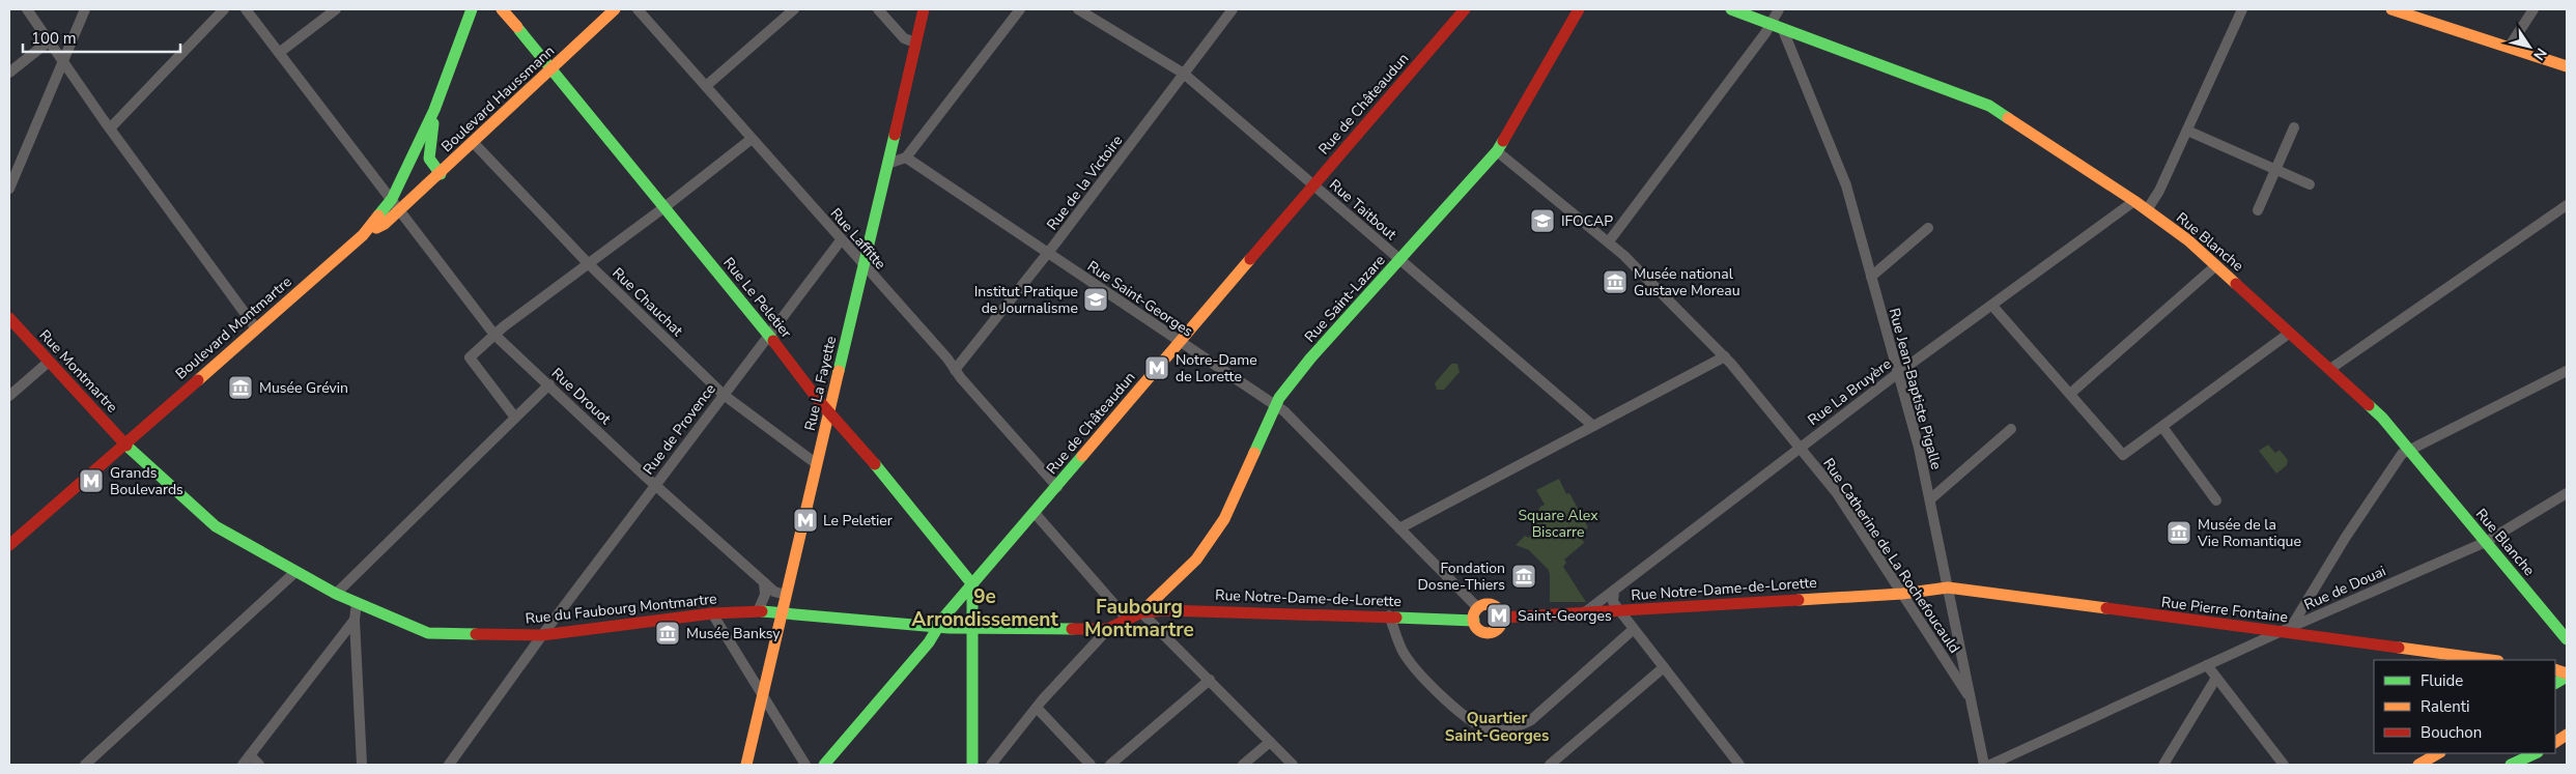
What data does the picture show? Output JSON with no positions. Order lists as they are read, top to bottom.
{
  "streets": {
    "street": [
      "Boulevard Haussmann",
      "Rue de Châteaudun",
      "Rue de la Victoire",
      "Rue Taitbout",
      "Rue Laffitte",
      "Rue Blanche",
      "Rue Le Peletier",
      "Rue Saint-Georges",
      "Rue Saint-Lazare",
      "Rue Chauchat",
      "Boulevard Montmartre",
      "Rue Montmartre",
      "Rue La Fayette",
      "Rue Jean-Baptiste Pigalle",
      "Rue La Bruyère",
      "Rue Drouot",
      "Rue de Provence",
      "Rue Catherine de La Rochefoucauld",
      "Rue de Douai",
      "Rue Notre-Dame-de-Lorette",
      "Rue du Faubourg Montmartre",
      "Rue Pierre Fontaine"
    ]
  },
  "crossings": [
    ["Boulevard Haussmann", "Rue Le Peletier"],
    ["Boulevard Haussmann", "Rue Chauchat"],
    ["Boulevard Haussmann", "Boulevard Montmartre"],
    ["Boulevard Haussmann", "Rue Drouot"],
    ["Rue de Châteaudun", "Rue Taitbout"],
    ["Rue de Châteaudun", "Rue Laffitte"],
    ["Rue de Châteaudun", "Rue Le Peletier"],
    ["Rue de Châteaudun", "Rue Saint-Georges"],
    ["Rue de Châteaudun", "Rue du Faubourg Montmartre"],
    ["Rue de la Victoire", "Rue Taitbout"],
    ["Rue de la Victoire", "Rue Laffitte"],
    ["Rue de la Victoire", "Rue Saint-Georges"],
    ["Rue Taitbout", "Rue Saint-Lazare"],
    ["Rue Laffitte", "Rue La Fayette"],
    ["Rue Laffitte", "Rue de Provence"],
    ["Rue Blanche", "Rue Jean-Baptiste Pigalle"],
    ["Rue Blanche", "Rue La Bruyère"],
    ["Rue Blanche", "Rue de Douai"],
    ["Rue Le Peletier", "Rue La Fayette"],
    ["Rue Le Peletier", "Rue de Provence"],
    ["Rue Saint-Georges", "Rue Saint-Lazare"],
    ["Rue Saint-Georges", "Rue Notre-Dame-de-Lorette"],
    ["Rue Saint-Lazare", "Rue Catherine de La Rochefoucauld"],
    ["Rue Saint-Lazare", "Rue Notre-Dame-de-Lorette"],
    ["Rue Saint-Lazare", "Rue du Faubourg Montmartre"],
    ["Rue Chauchat", "Rue La Fayette"],
    ["Rue Chauchat", "Rue de Provence"],
    ["Boulevard Montmartre", "Rue Montmartre"],
    ["Boulevard Montmartre", "Rue Drouot"],
    ["Boulevard Montmartre", "Rue du Faubourg Montmartre"],
    ["Rue Montmartre", "Rue du Faubourg Montmartre"],
    ["Rue La Fayette", "Rue Drouot"],
    ["Rue La Fayette", "Rue du Faubourg Montmartre"],
    ["Rue Jean-Baptiste Pigalle", "Rue La Bruyère"],
    ["Rue Jean-Baptiste Pigalle", "Rue Catherine de La Rochefoucauld"],
    ["Rue Jean-Baptiste Pigalle", "Rue Notre-Dame-de-Lorette"],
    ["Rue Jean-Baptiste Pigalle", "Rue Pierre Fontaine"],
    ["Rue La Bruyère", "Rue Catherine de La Rochefoucauld"],
    ["Rue La Bruyère", "Rue Notre-Dame-de-Lorette"],
    ["Rue Drouot", "Rue de Provence"],
    ["Rue de Provence", "Rue du Faubourg Montmartre"],
    ["Rue Catherine de La Rochefoucauld", "Rue Notre-Dame-de-Lorette"],
    ["Rue de Douai", "Rue Pierre Fontaine"],
    ["Rue Notre-Dame-de-Lorette", "Rue du Faubourg Montmartre"],
    ["Rue Notre-Dame-de-Lorette", "Rue Pierre Fontaine"]
  ],
  "districts": ["9e Arrondissement", "Faubourg Montmartre", "Quartier Saint-Georges"],
  "parks": ["Square Alex Biscarre"],
  "places": {
    "school or university": ["IFOCAP", "Institut Pratique de Journalisme"],
    "museum": [
      "Musée national Gustave Moreau",
      "Musée Grévin",
      "Musée de la Vie Romantique",
      "Fondation Dosne-Thiers",
      "Musée Banksy"
    ],
    "metro station": [
      "Notre-Dame de Lorette",
      "Grands Boulevards",
      "Le Peletier",
      "Saint-Georges"
    ]
  },
  "legend": ["Fluide", "Ralenti", "Bouchon"],
  "scale_bar": "100 m",
  "north": "bottom right"
}
